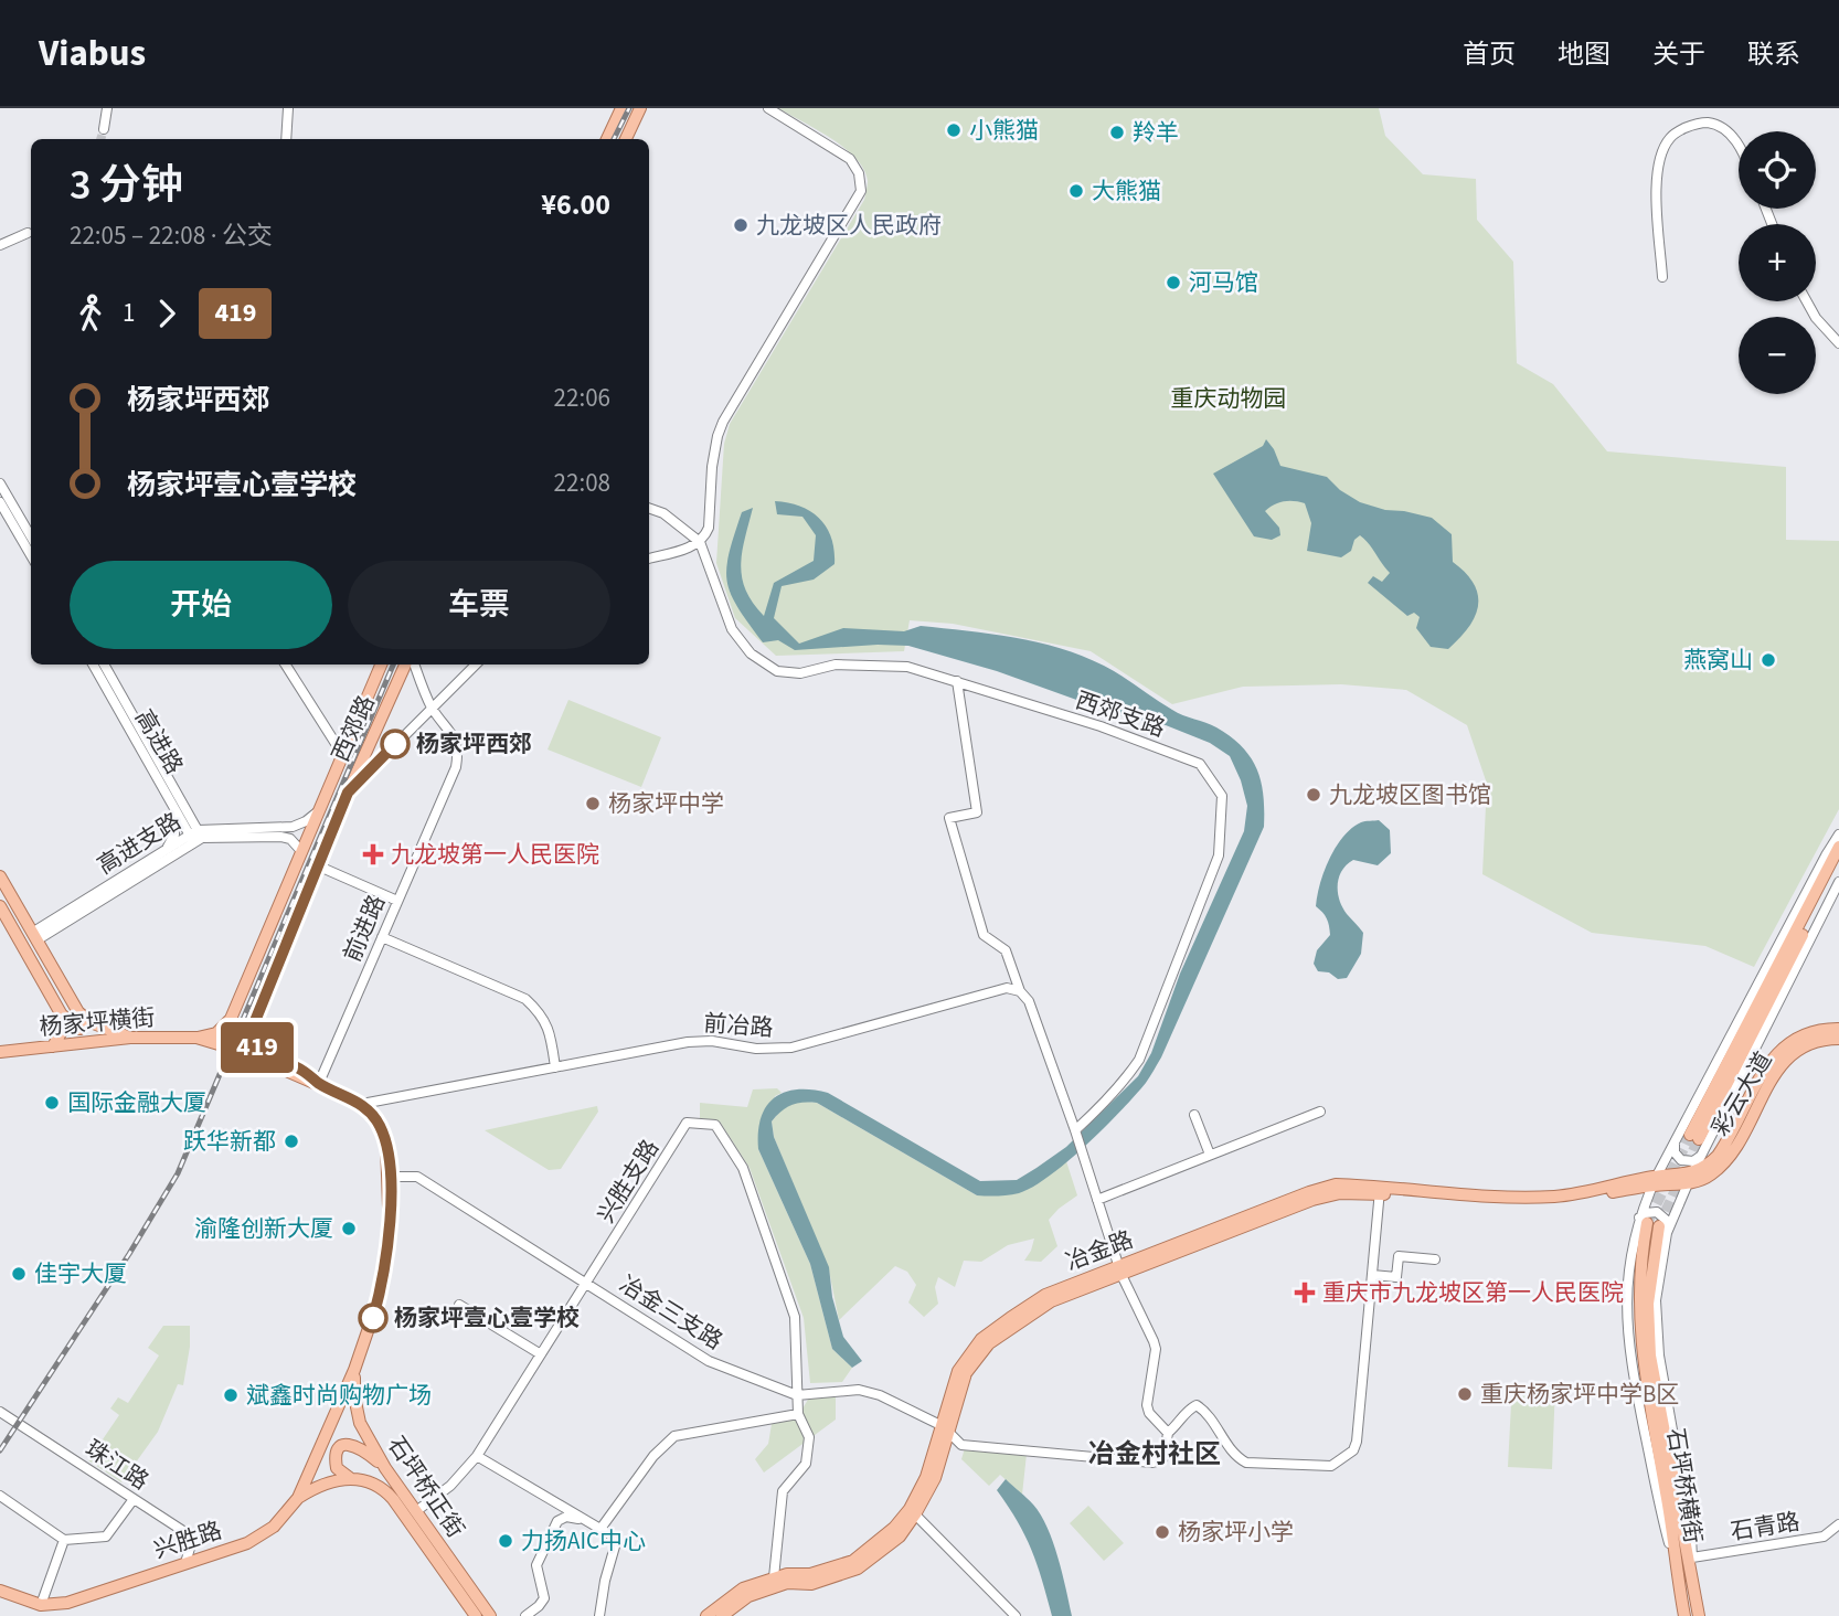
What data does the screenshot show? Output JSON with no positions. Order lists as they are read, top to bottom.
{
  "streets": {
    "main road": [
      "西郊路",
      "杨家坪横街",
      "彩云大道",
      "冶金路",
      "石坪桥横街",
      "石坪桥正街",
      "兴胜路"
    ],
    "street": [
      "西郊支路",
      "高进路",
      "高进支路",
      "前进路",
      "前冶路",
      "兴胜支路",
      "冶金三支路",
      "珠江路",
      "石青路"
    ]
  },
  "crossings": [
    ["西郊路", "高进支路"],
    ["高进路", "高进支路"],
    ["前冶路", "兴胜路"],
    ["彩云大道", "冶金路"],
    ["兴胜支路", "冶金三支路"],
    ["兴胜支路", "石坪桥正街"],
    ["冶金路", "冶金三支路"],
    ["冶金三支路", "兴胜路"],
    ["珠江路", "兴胜路"],
    ["石坪桥正街", "兴胜路"]
  ],
  "districts": ["冶金村社区"],
  "parks": ["重庆动物园"],
  "places": {
    "other": [
      "小熊猫",
      "羚羊",
      "大熊猫",
      "九龙坡区人民政府",
      "河马馆",
      "燕窝山",
      "杨家坪西郊",
      "九龙坡区图书馆",
      "杨家坪中学",
      "国际金融大厦",
      "跃华新都",
      "渝隆创新大厦",
      "佳宇大厦",
      "杨家坪壹心壹学校",
      "重庆杨家坪中学B区",
      "斌鑫时尚购物广场",
      "杨家坪小学",
      "力扬AIC中心"
    ],
    "health": ["九龙坡第一人民医院", "重庆市九龙坡区第一人民医院"]
  },
  "lines": ["bus line 419"],
  "page": {
    "header": "Viabus",
    "nav": [
      "首页",
      "地图",
      "关于",
      "联系"
    ],
    "on_map": "419",
    "map_buttons": ["+", "−"],
    "heading": ["3 分钟", "22:05 – 22:08 · 公交", "¥6.00"],
    "legs": ["1", "419"],
    "list": [
      {
        "name": "杨家坪西郊",
        "value": "22:06"
      },
      {
        "name": "杨家坪壹心壹学校",
        "value": "22:08"
      }
    ],
    "buttons": ["开始", "车票"]
  }
}
